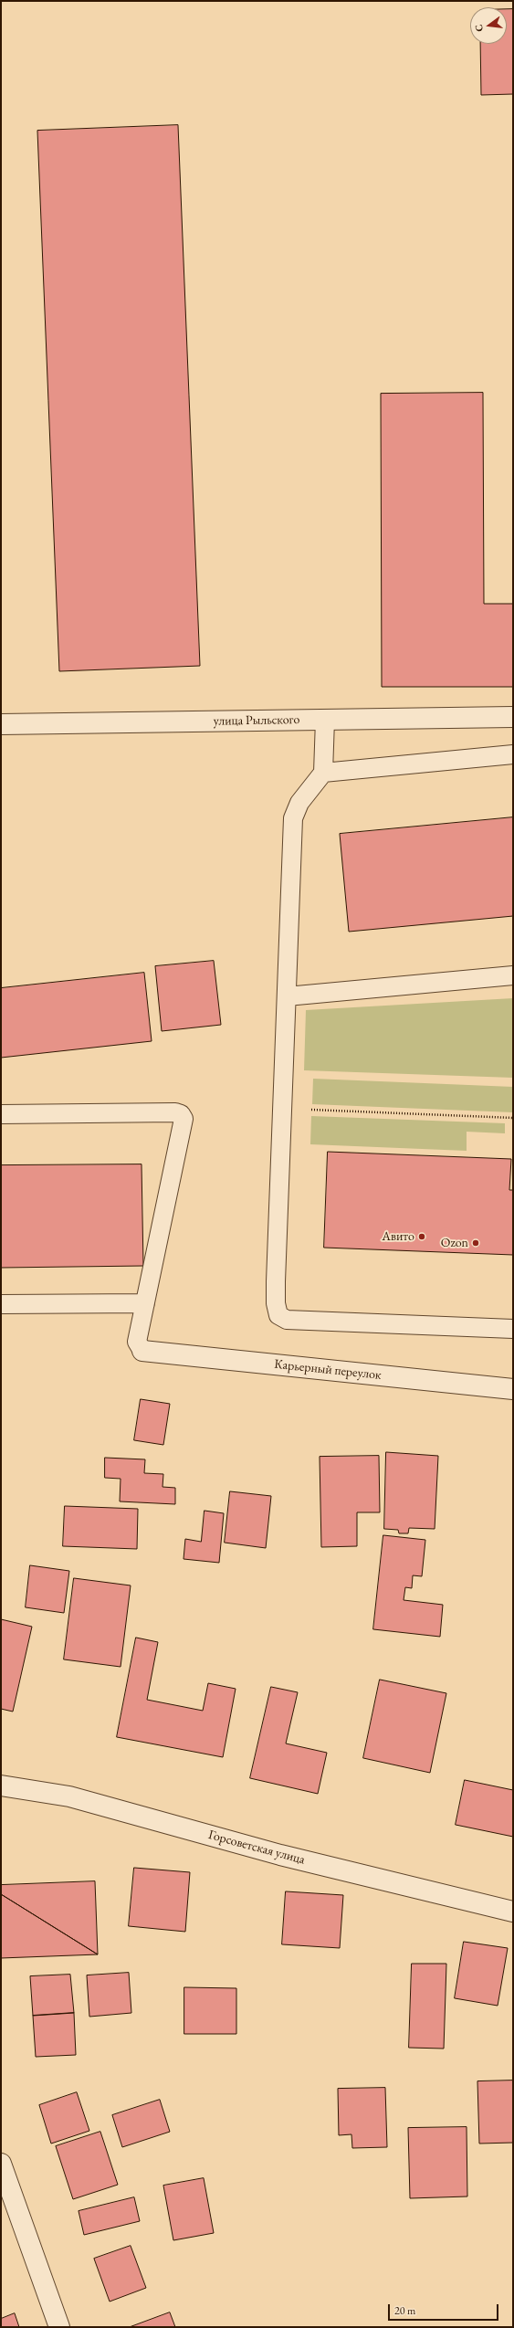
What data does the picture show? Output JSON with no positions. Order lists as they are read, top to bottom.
{
  "streets": {
    "street": ["улица Рыльского", "Карьерный переулок", "Горсоветская улица"]
  },
  "places": ["Авито", "Ozon"],
  "scale_bar": "20 m",
  "north": "left"
}
